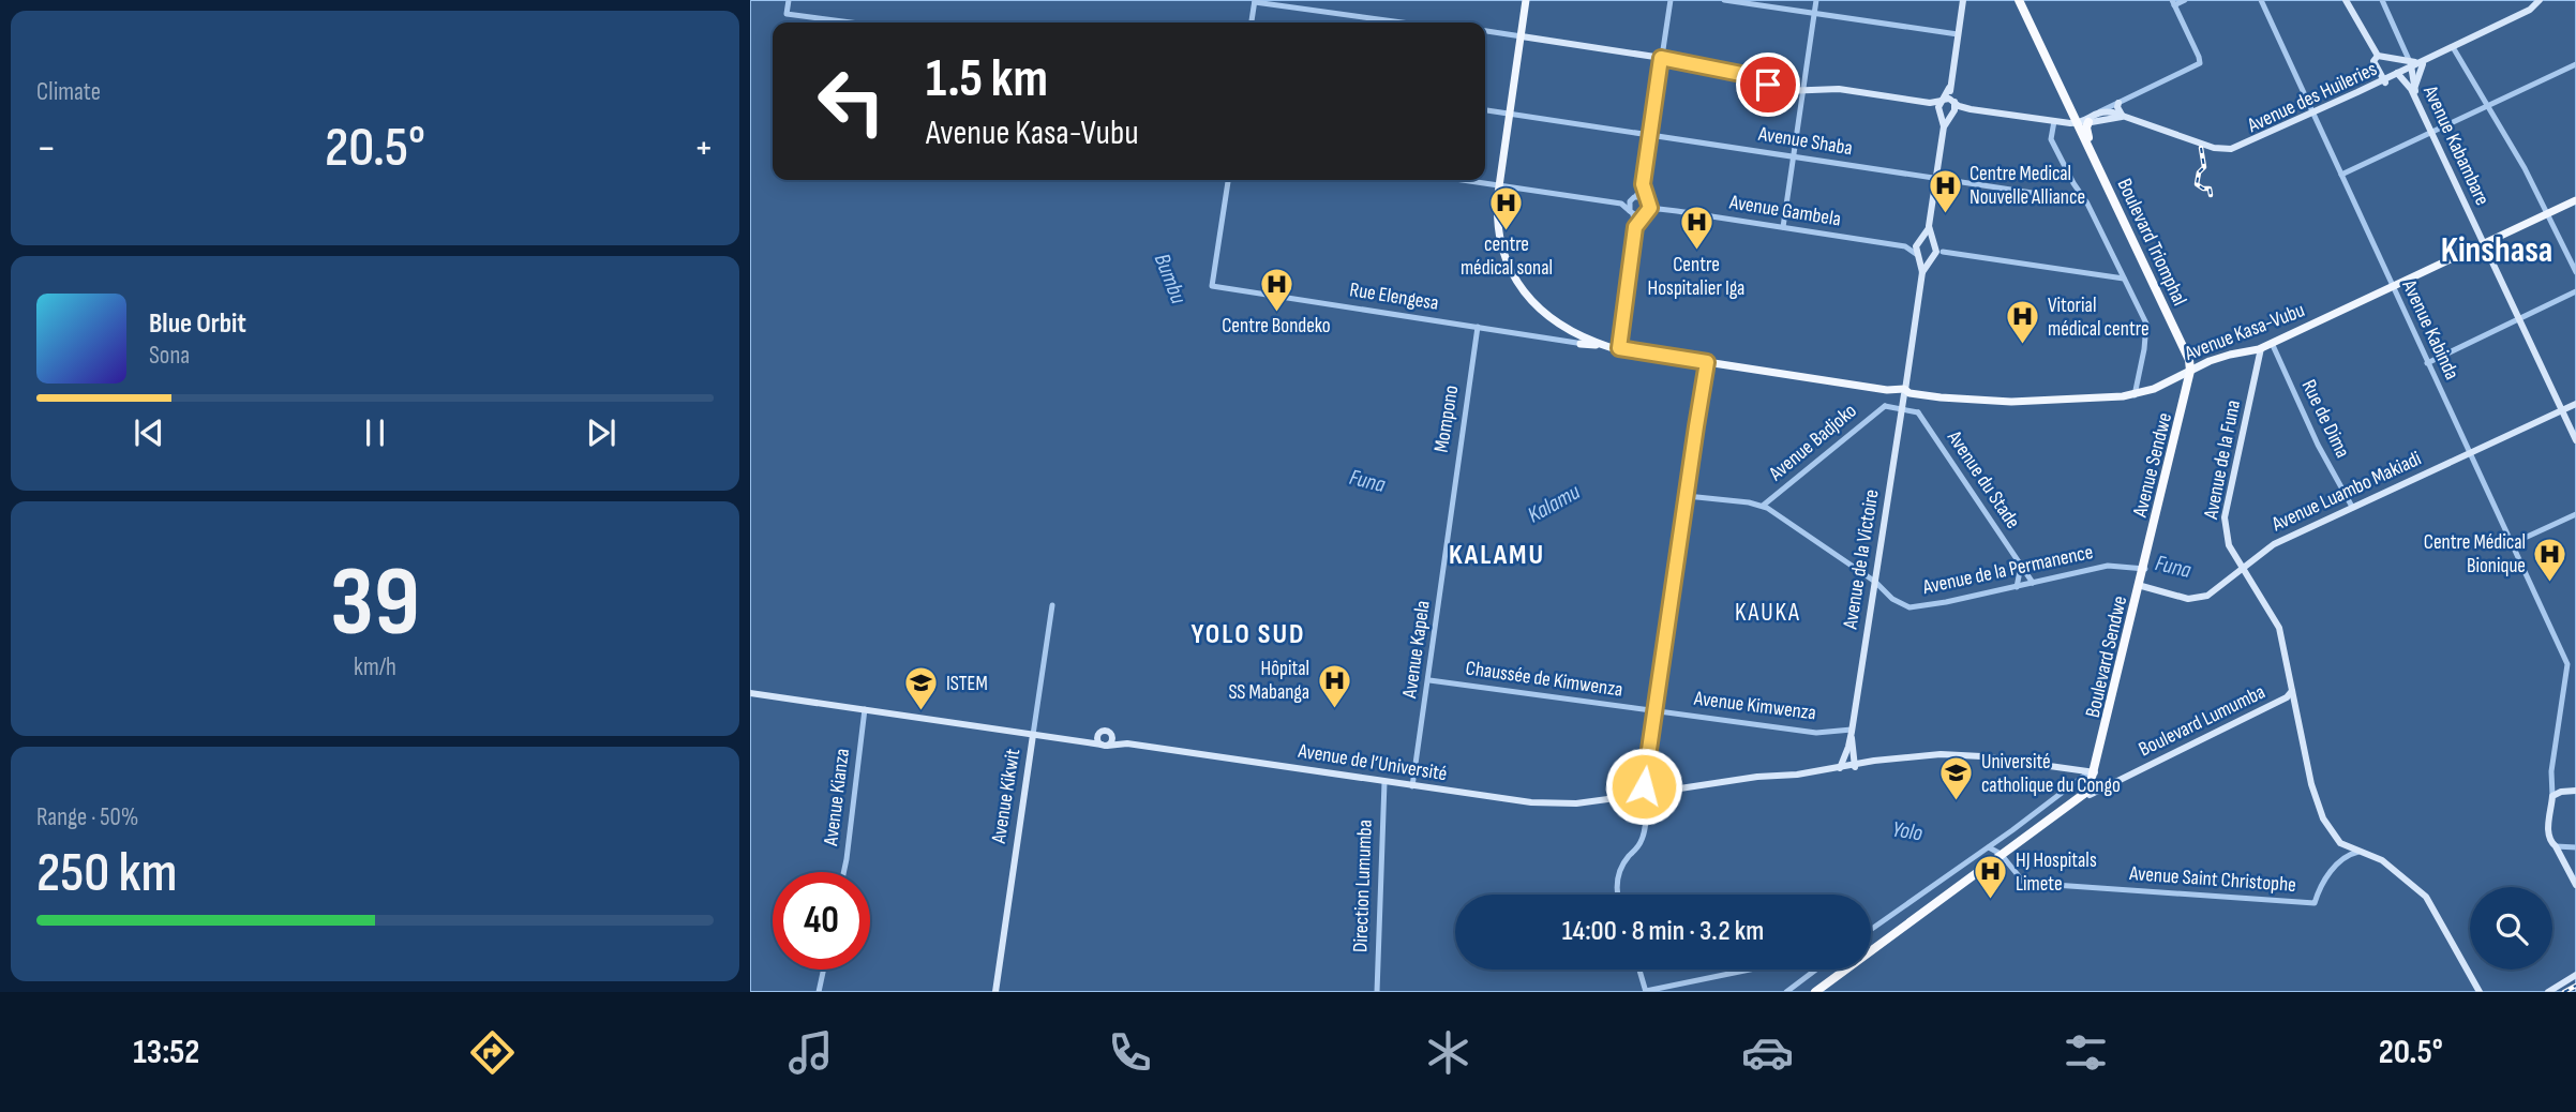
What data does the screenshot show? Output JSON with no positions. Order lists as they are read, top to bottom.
{
  "streets": {
    "highway": [
      "Boulevard Triomphal",
      "Avenue Sendwe",
      "Boulevard Sendwe",
      "Boulevard Lumumba"
    ],
    "main road": [
      "Avenue des Huileries",
      "Avenue Kabambare",
      "Avenue Kasa-Vubu",
      "Avenue de la Funa",
      "Avenue Luambo Makiadi",
      "Avenue de la Victoire",
      "Avenue de l’Université",
      "Avenue Kikwit"
    ],
    "street": [
      "Avenue Shaba",
      "Avenue Gambela",
      "Rue Elengesa",
      "Avenue Kabinda",
      "Mompono",
      "Rue de Dima",
      "Avenue Badjoko",
      "Avenue du Stade",
      "Avenue de la Permanence",
      "Avenue Kapela",
      "Chaussée de Kimwenza",
      "Avenue Kimwenza",
      "Avenue Kianza",
      "Avenue Saint Christophe",
      "Direction Lumumba"
    ]
  },
  "crossings": [
    ["Avenue des Huileries", "Avenue Kabambare"],
    ["Avenue des Huileries", "Boulevard Triomphal"],
    ["Avenue des Huileries", "Avenue Kabinda"],
    ["Avenue Shaba", "Avenue Kasa-Vubu"],
    ["Avenue Kabambare", "Avenue Kasa-Vubu"],
    ["Avenue Kabambare", "Avenue Luambo Makiadi"],
    ["Boulevard Triomphal", "Avenue Kasa-Vubu"],
    ["Boulevard Triomphal", "Avenue Sendwe"],
    ["Rue Elengesa", "Avenue Kasa-Vubu"],
    ["Rue Elengesa", "Mompono"],
    ["Avenue Kabinda", "Avenue Kasa-Vubu"],
    ["Avenue Kabinda", "Avenue Luambo Makiadi"],
    ["Avenue Kasa-Vubu", "Rue de Dima"],
    ["Avenue Kasa-Vubu", "Avenue de la Funa"],
    ["Avenue Kasa-Vubu", "Avenue Sendwe"],
    ["Avenue Kasa-Vubu", "Avenue de la Victoire"],
    ["Mompono", "Avenue Kapela"],
    ["Rue de Dima", "Avenue Luambo Makiadi"],
    ["Avenue Badjoko", "Avenue de la Permanence"],
    ["Avenue de la Funa", "Avenue Luambo Makiadi"],
    ["Avenue de la Funa", "Boulevard Lumumba"],
    ["Avenue de la Funa", "Avenue Saint Christophe"],
    ["Avenue Sendwe", "Avenue Luambo Makiadi"],
    ["Avenue Sendwe", "Avenue de la Permanence"],
    ["Avenue Sendwe", "Boulevard Sendwe"],
    ["Avenue Luambo Makiadi", "Avenue de la Permanence"],
    ["Avenue Luambo Makiadi", "Boulevard Sendwe"],
    ["Avenue de la Victoire", "Avenue de la Permanence"],
    ["Avenue de la Victoire", "Avenue Kimwenza"],
    ["Avenue de la Permanence", "Boulevard Sendwe"],
    ["Avenue Kapela", "Chaussée de Kimwenza"],
    ["Avenue Kapela", "Avenue de l’Université"],
    ["Boulevard Sendwe", "Boulevard Lumumba"],
    ["Boulevard Sendwe", "Avenue de l’Université"],
    ["Chaussée de Kimwenza", "Avenue Kimwenza"],
    ["Boulevard Lumumba", "Avenue de l’Université"],
    ["Boulevard Lumumba", "Avenue Saint Christophe"],
    ["Avenue de l’Université", "Direction Lumumba"]
  ],
  "districts": [
    "Kinshasa",
    "KALAMU",
    "KAUKA",
    "YOLO SUD"
  ],
  "water": [
    "Bumbu",
    "Funa",
    "Kalamu",
    "Yolo"
  ],
  "places": {
    "hospital": [
      "Centre Medical Nouvelle Alliance",
      "centre médical sonal",
      "Centre Hospitalier Iga",
      "Centre Bondeko",
      "Vitorial médical centre",
      "Centre Médical Bionique",
      "Hôpital SS Mabanga",
      "HJ Hospitals Limete"
    ],
    "school or university": ["ISTEM", "Université catholique du Congo"]
  },
  "page": {
    "tile": [
      "Climate",
      ["39", "km/h"],
      ["Range · 50%", "250 km"]
    ],
    "turn": ["1.5 km", "Avenue Kasa-Vubu"],
    "heat": ["−", "20.5°", "+"],
    "song": ["Blue Orbit", "Sona"],
    "limit": "40",
    "trip": "14:00 · 8 min · 3.2 km",
    "tabs": ["13:52", "20.5°"]
  }
}
